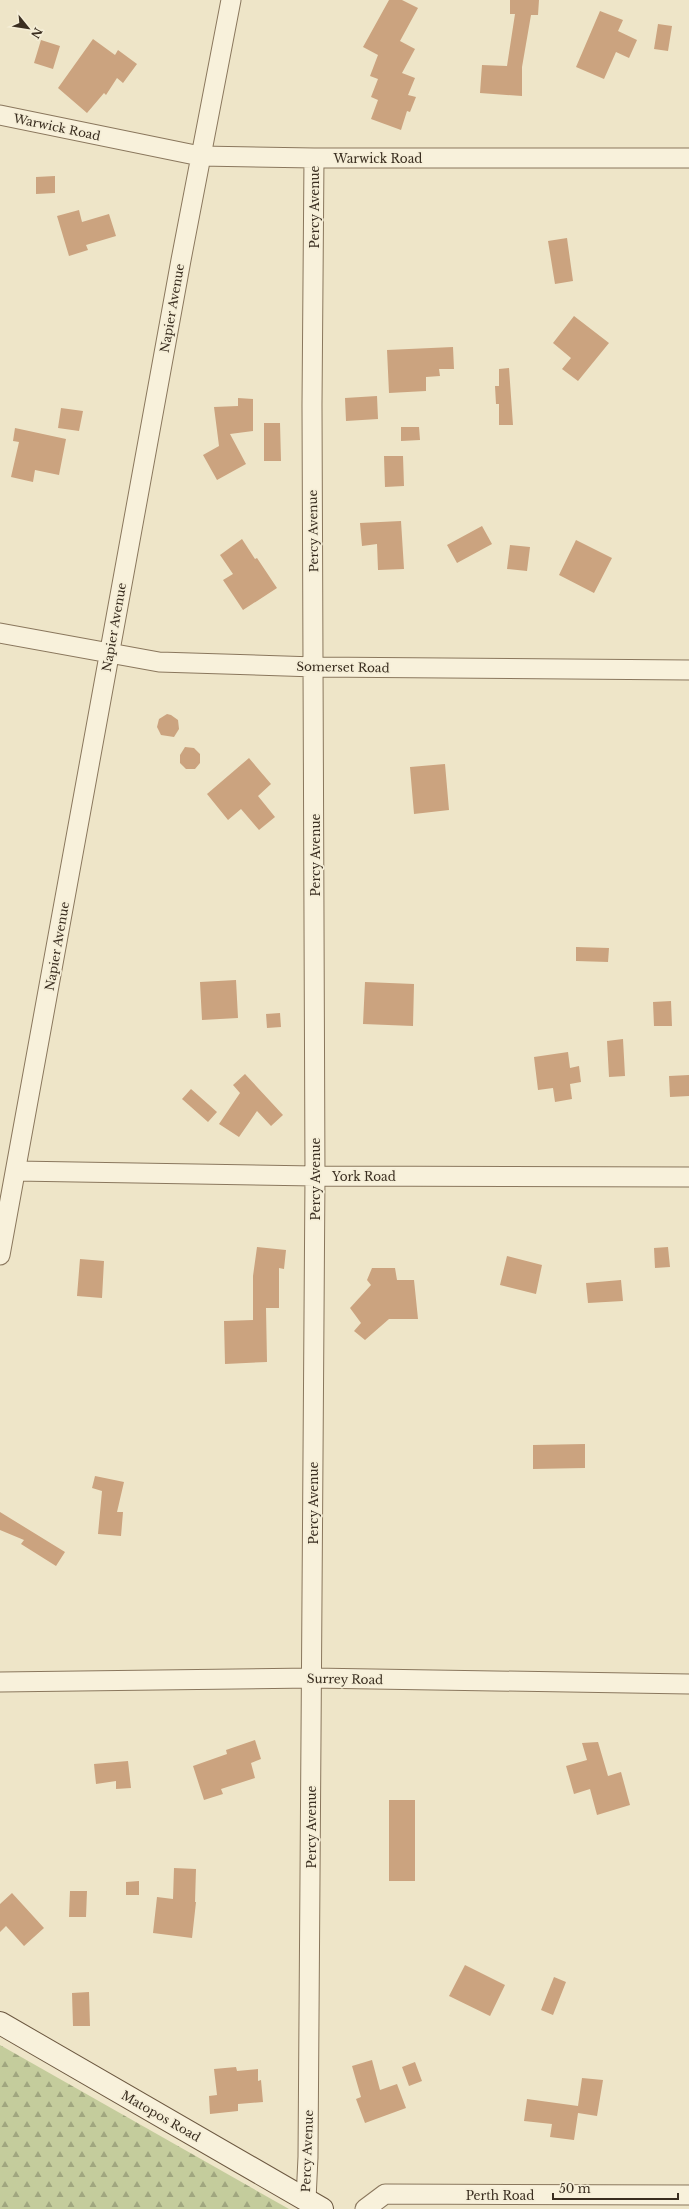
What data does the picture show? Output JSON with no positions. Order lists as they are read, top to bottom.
{
  "streets": {
    "main road": ["Matopos Road"],
    "street": [
      "Warwick Road",
      "Percy Avenue",
      "Napier Avenue",
      "Somerset Road",
      "York Road",
      "Surrey Road",
      "Perth Road"
    ]
  },
  "crossings": [
    ["Warwick Road", "Percy Avenue"],
    ["Warwick Road", "Napier Avenue"],
    ["Percy Avenue", "Somerset Road"],
    ["Percy Avenue", "York Road"],
    ["Percy Avenue", "Surrey Road"],
    ["Percy Avenue", "Matopos Road"],
    ["Napier Avenue", "Somerset Road"],
    ["Napier Avenue", "York Road"]
  ],
  "scale_bar": "50 m",
  "north": "bottom right"
}
